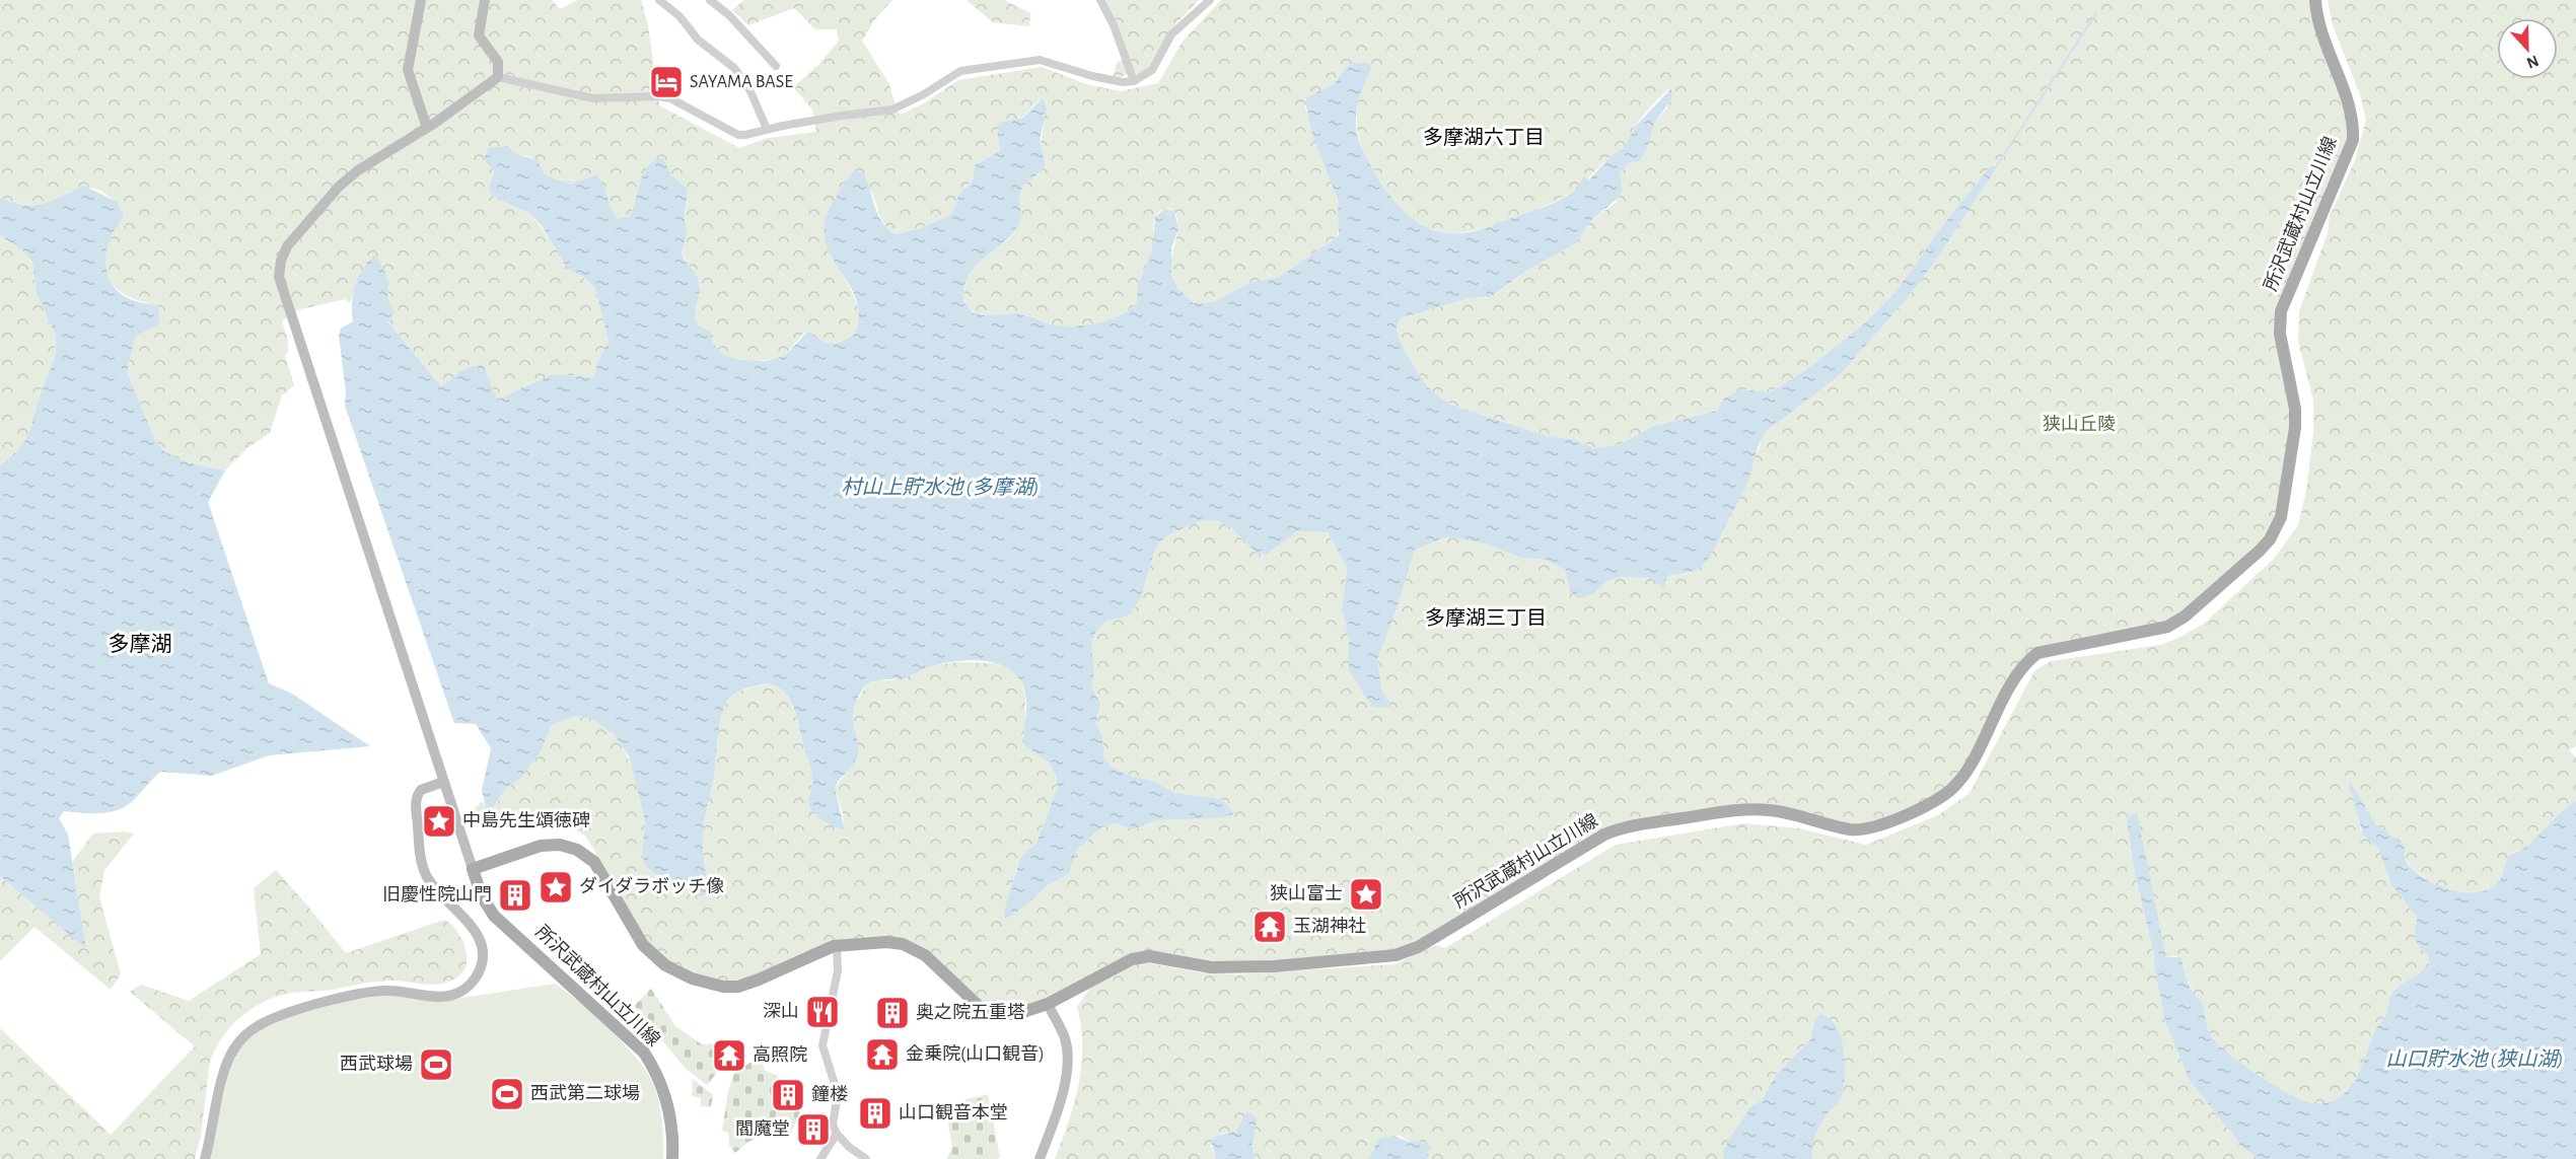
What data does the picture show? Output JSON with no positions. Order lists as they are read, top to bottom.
{
  "streets": {
    "main road": ["所沢武蔵村山立川線"]
  },
  "districts": ["多摩湖六丁目", "多摩湖三丁目", "多摩湖"],
  "water": ["村山上貯水池 (多摩湖)", "山口貯水池 (狭山湖)"],
  "parks": ["狭山丘陵"],
  "places": {
    "hotel": ["SAYAMA BASE"],
    "place": ["中島先生頌徳碑", "ダイダラボッチ像", "狭山富士"],
    "building": [
      "旧慶性院山門",
      "奥之院五重塔",
      "鐘楼",
      "山口観音本堂",
      "閻魔堂"
    ],
    "temple": ["玉湖神社", "金乗院(山口観音)", "高照院"],
    "restaurant": ["深山"],
    "sports": ["西武球場", "西武第二球場"]
  },
  "north": "bottom"
}
